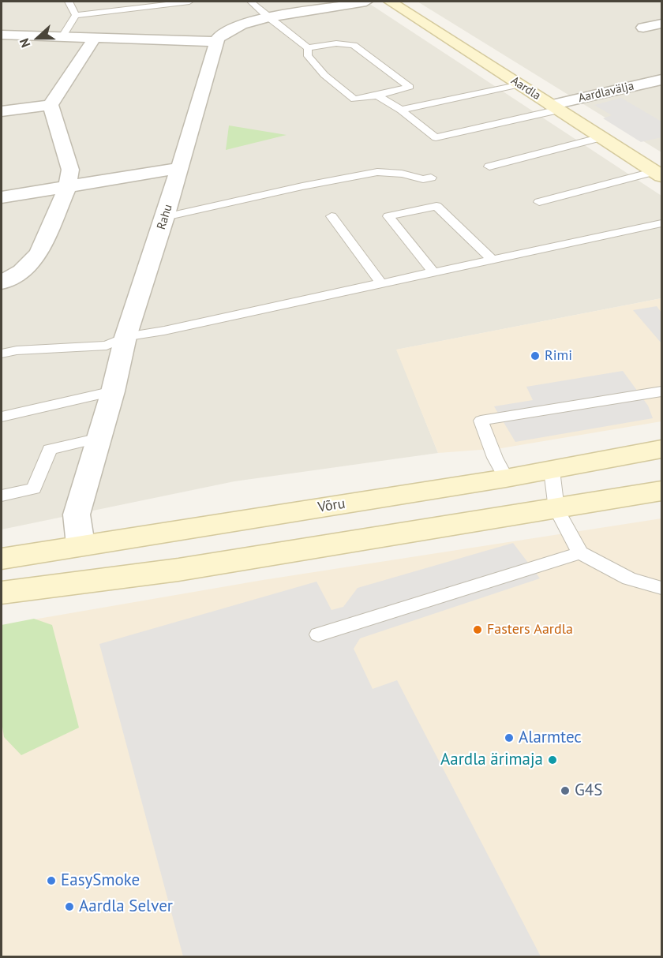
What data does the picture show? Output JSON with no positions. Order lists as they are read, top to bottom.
{
  "streets": {
    "main road": ["Aardla", "Võru"],
    "street": ["Aardlavälja", "Rahu"]
  },
  "crossings": [
    ["Aardla", "Aardlavälja"],
    ["Rahu", "Võru"]
  ],
  "places": [
    "Rimi",
    "Fasters Aardla",
    "Alarmtec",
    "Aardla ärimaja",
    "G4S",
    "EasySmoke",
    "Aardla Selver"
  ],
  "north": "left"
}
